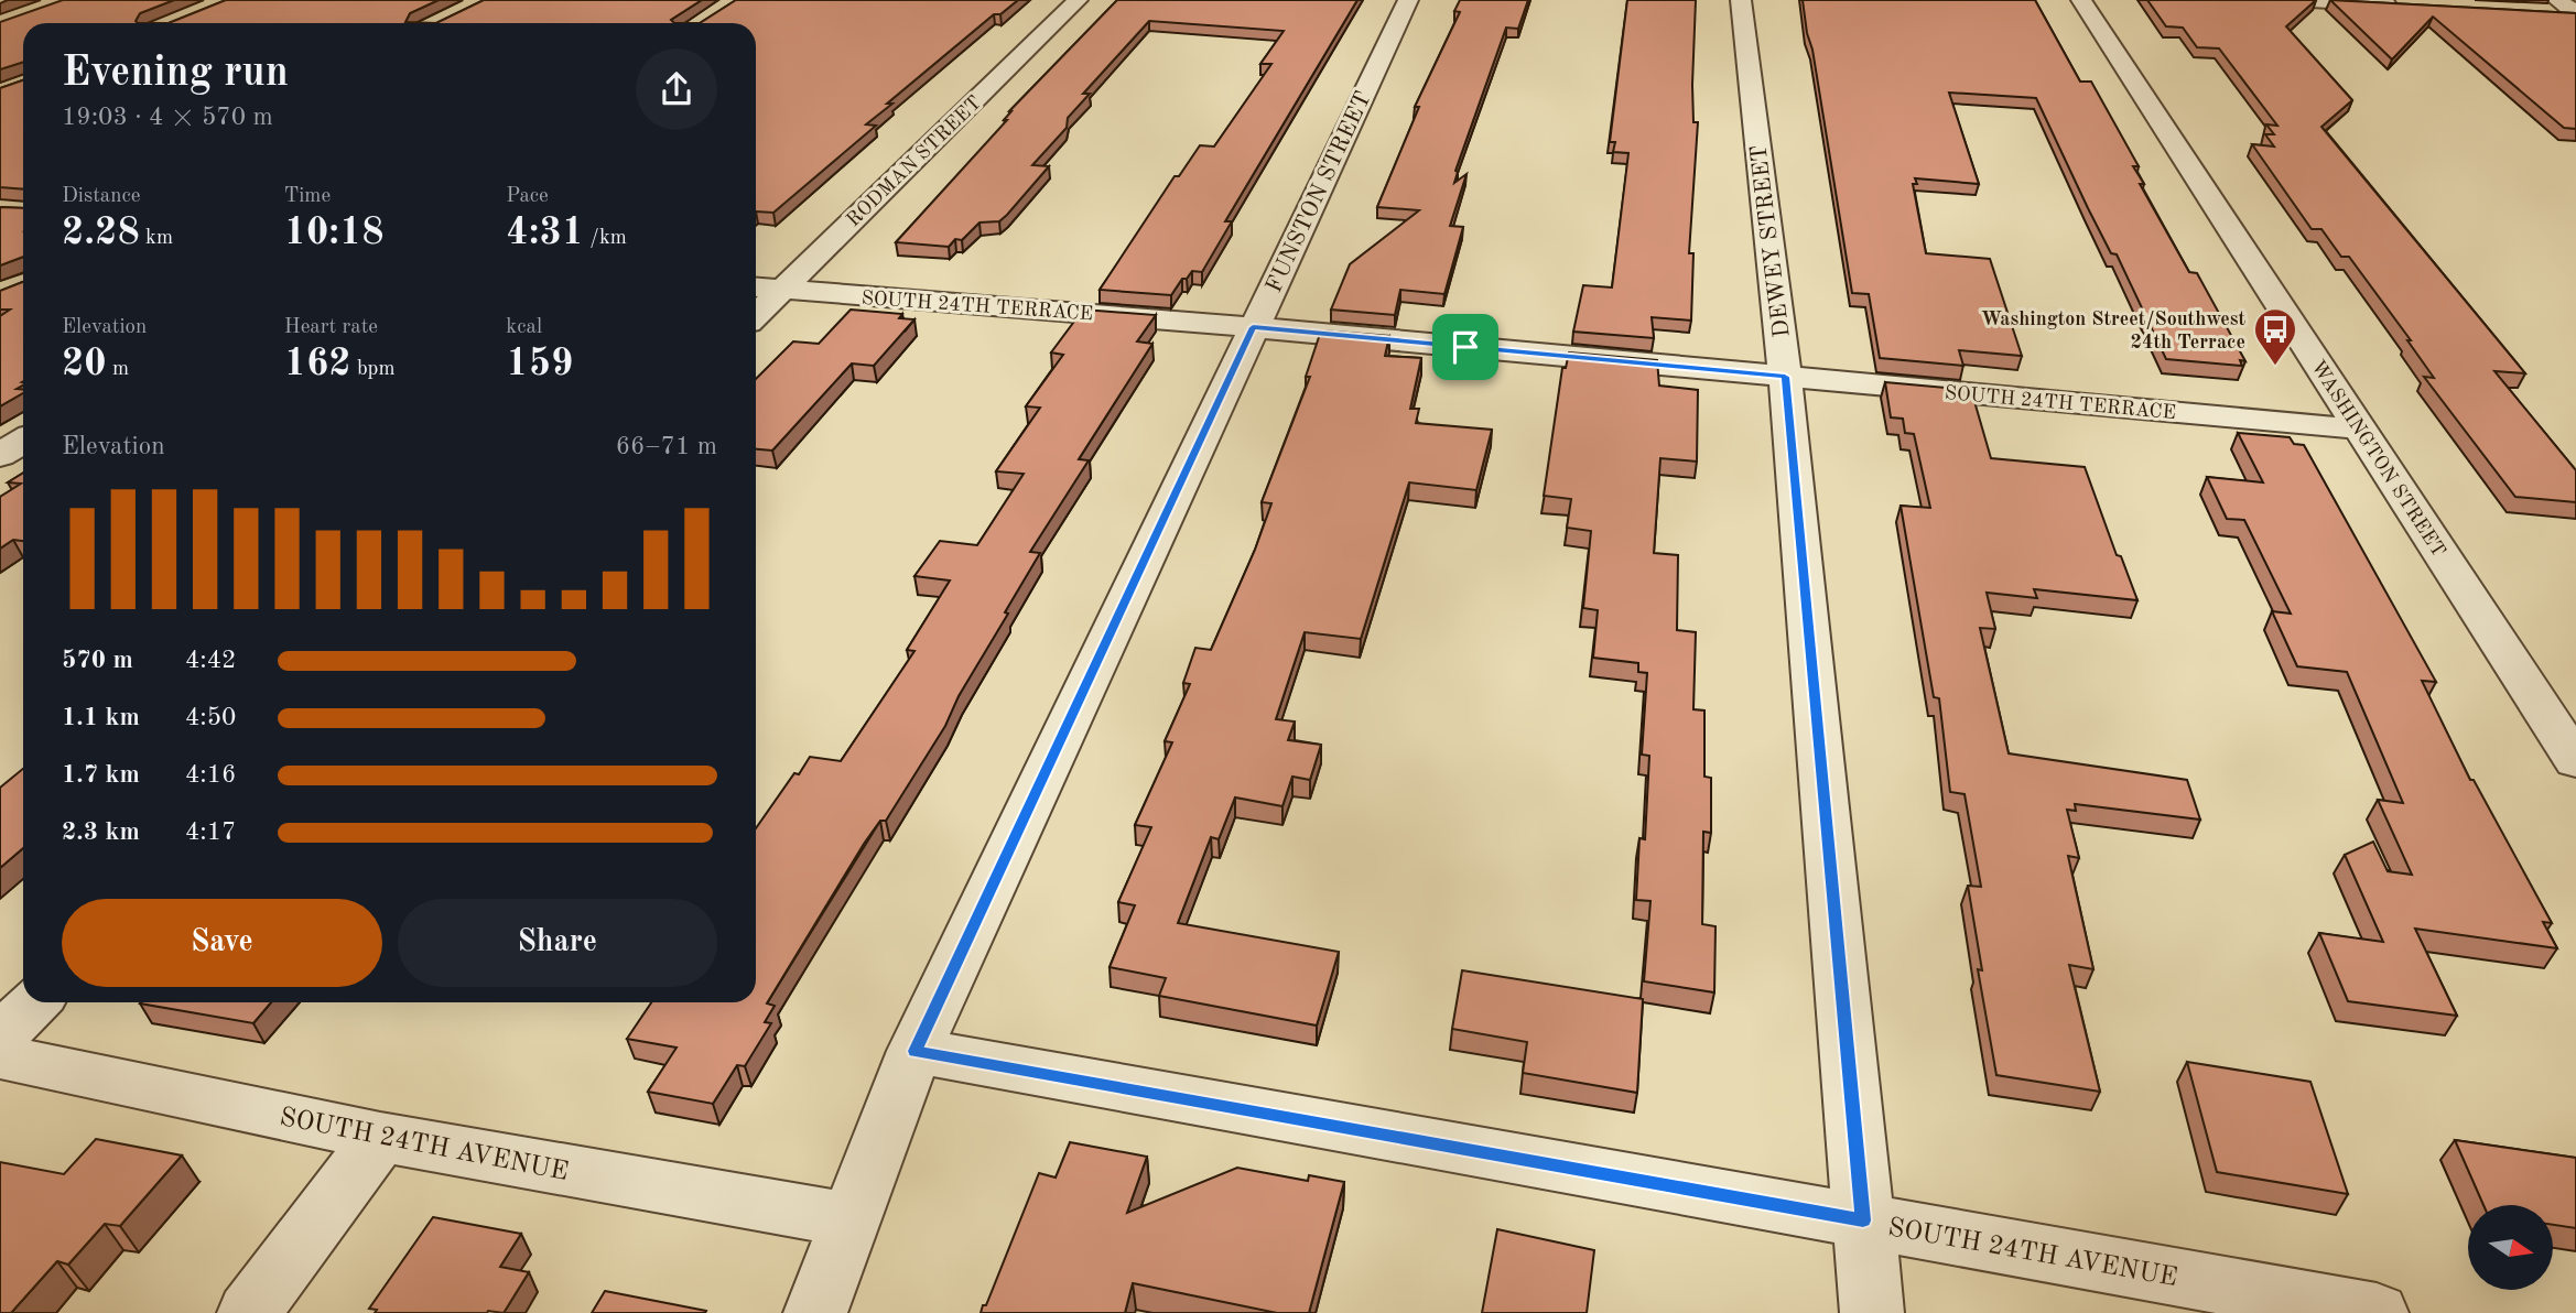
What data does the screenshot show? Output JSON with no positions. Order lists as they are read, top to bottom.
{
  "streets": {
    "street": [
      "RODMAN STREET",
      "FUNSTON STREET",
      "DEWEY STREET",
      "SOUTH 24TH TERRACE",
      "WASHINGTON STREET",
      "SOUTH 24TH AVENUE"
    ]
  },
  "crossings": [
    ["RODMAN STREET", "SOUTH 24TH TERRACE"],
    ["FUNSTON STREET", "SOUTH 24TH TERRACE"],
    ["FUNSTON STREET", "SOUTH 24TH AVENUE"],
    ["DEWEY STREET", "SOUTH 24TH TERRACE"],
    ["DEWEY STREET", "SOUTH 24TH AVENUE"],
    ["SOUTH 24TH TERRACE", "WASHINGTON STREET"]
  ],
  "places": {
    "bus stop": ["Washington Street/Southwest 24th Terrace"]
  },
  "north": "right",
  "page": {
    "heading": ["Evening run", "19:03 · 4 × 570 m"],
    "stats": [
      ["Distance", "2.28 km"],
      ["Time", "10:18"],
      ["Pace", "4:31 /km"],
      ["Elevation", "20 m"],
      ["Heart rate", "162 bpm"],
      ["kcal", "159"]
    ],
    "chart": ["Elevation", "66–71 m"],
    "list": [
      {
        "name": "570 m",
        "note": "4:42"
      },
      {
        "name": "1.1 km",
        "note": "4:50"
      },
      {
        "name": "1.7 km",
        "note": "4:16"
      },
      {
        "name": "2.3 km",
        "note": "4:17"
      }
    ],
    "buttons": ["Save", "Share"]
  }
}
